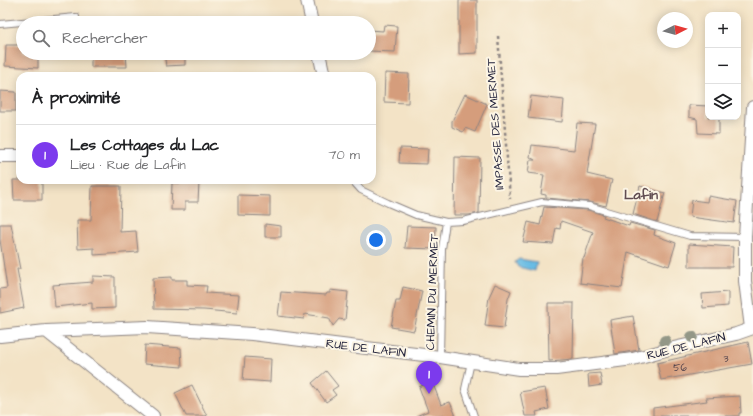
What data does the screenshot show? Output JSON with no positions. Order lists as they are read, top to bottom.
{
  "streets": {
    "street": ["RUE DE LAFIN"],
    "lane": ["CHEMIN DU MERMET"],
    "path": ["IMPASSE DES MERMET"]
  },
  "crossings": [
    ["IMPASSE DES MERMET", "CHEMIN DU MERMET"],
    ["CHEMIN DU MERMET", "RUE DE LAFIN"]
  ],
  "districts": ["Lafin"],
  "house_numbers": ["3", "56"],
  "north": "right",
  "page": {
    "map_buttons": ["+", "−"],
    "search": "Rechercher",
    "heading": "À proximité",
    "list": [
      {
        "mark": "1",
        "name": "Les Cottages du Lac",
        "note": "Lieu · Rue de Lafin",
        "value": "70 m"
      }
    ],
    "pins": "1"
  }
}
